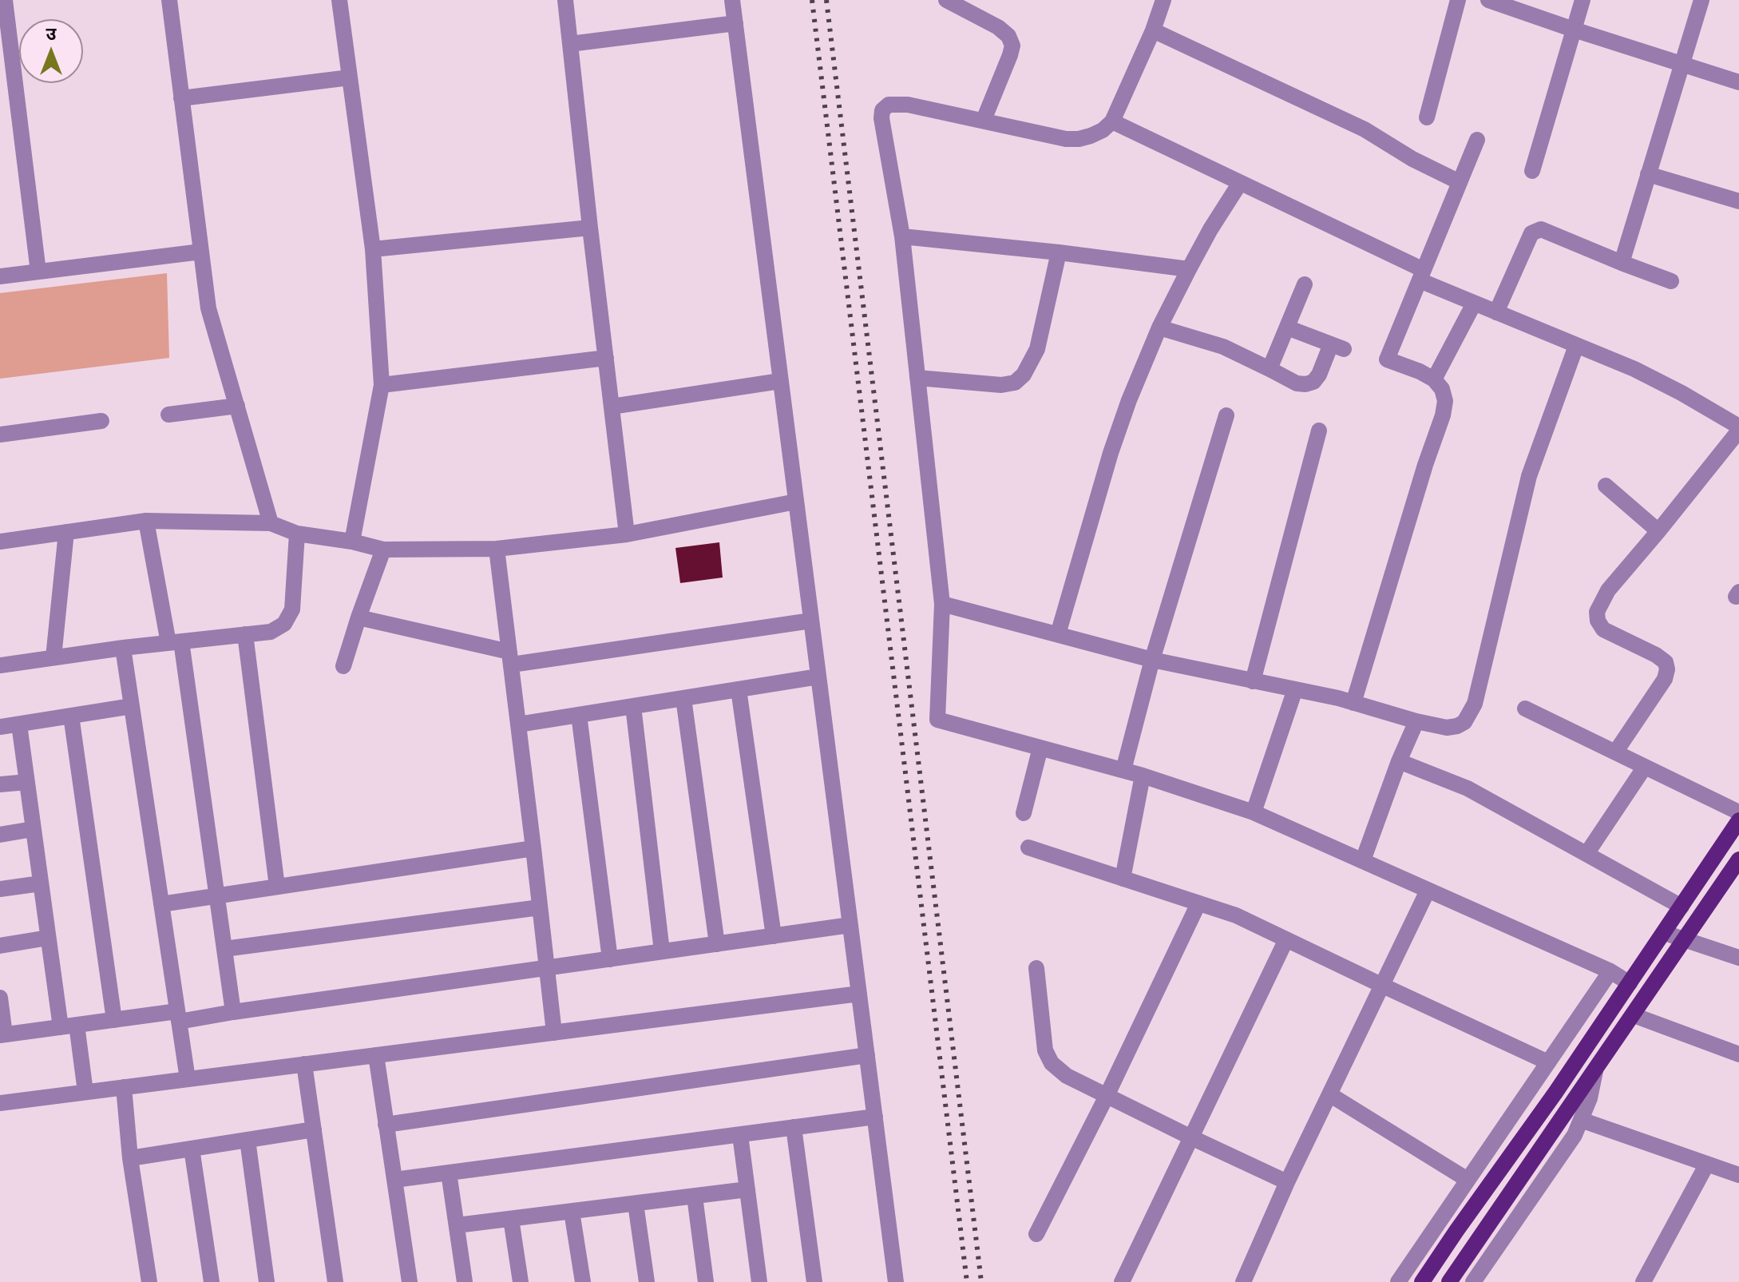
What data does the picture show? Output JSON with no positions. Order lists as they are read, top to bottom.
{
  "north": "top"
}
